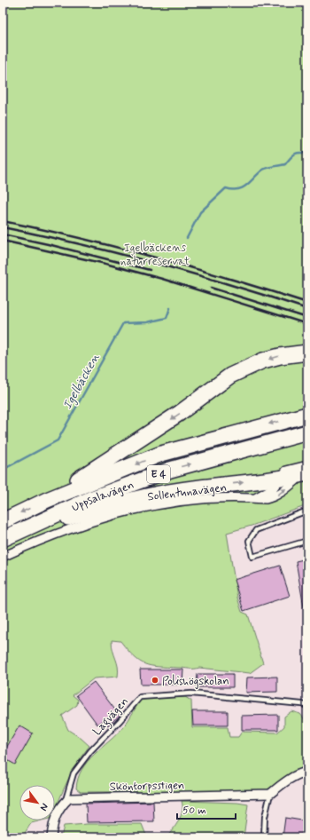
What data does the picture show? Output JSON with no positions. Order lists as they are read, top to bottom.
{
  "streets": {
    "highway": ["E 4", "Uppsalavägen"],
    "street": ["Sollentunavägen", "Sköntorpsstigen"],
    "lane": ["Lagvägen"]
  },
  "crossings": [
    ["Lagvägen", "Sköntorpsstigen"]
  ],
  "water": ["Igelbäcken"],
  "parks": ["Igelbäckens naturreservat"],
  "places": ["Polishögskolan"],
  "scale_bar": "50 m",
  "north": "bottom right"
}
